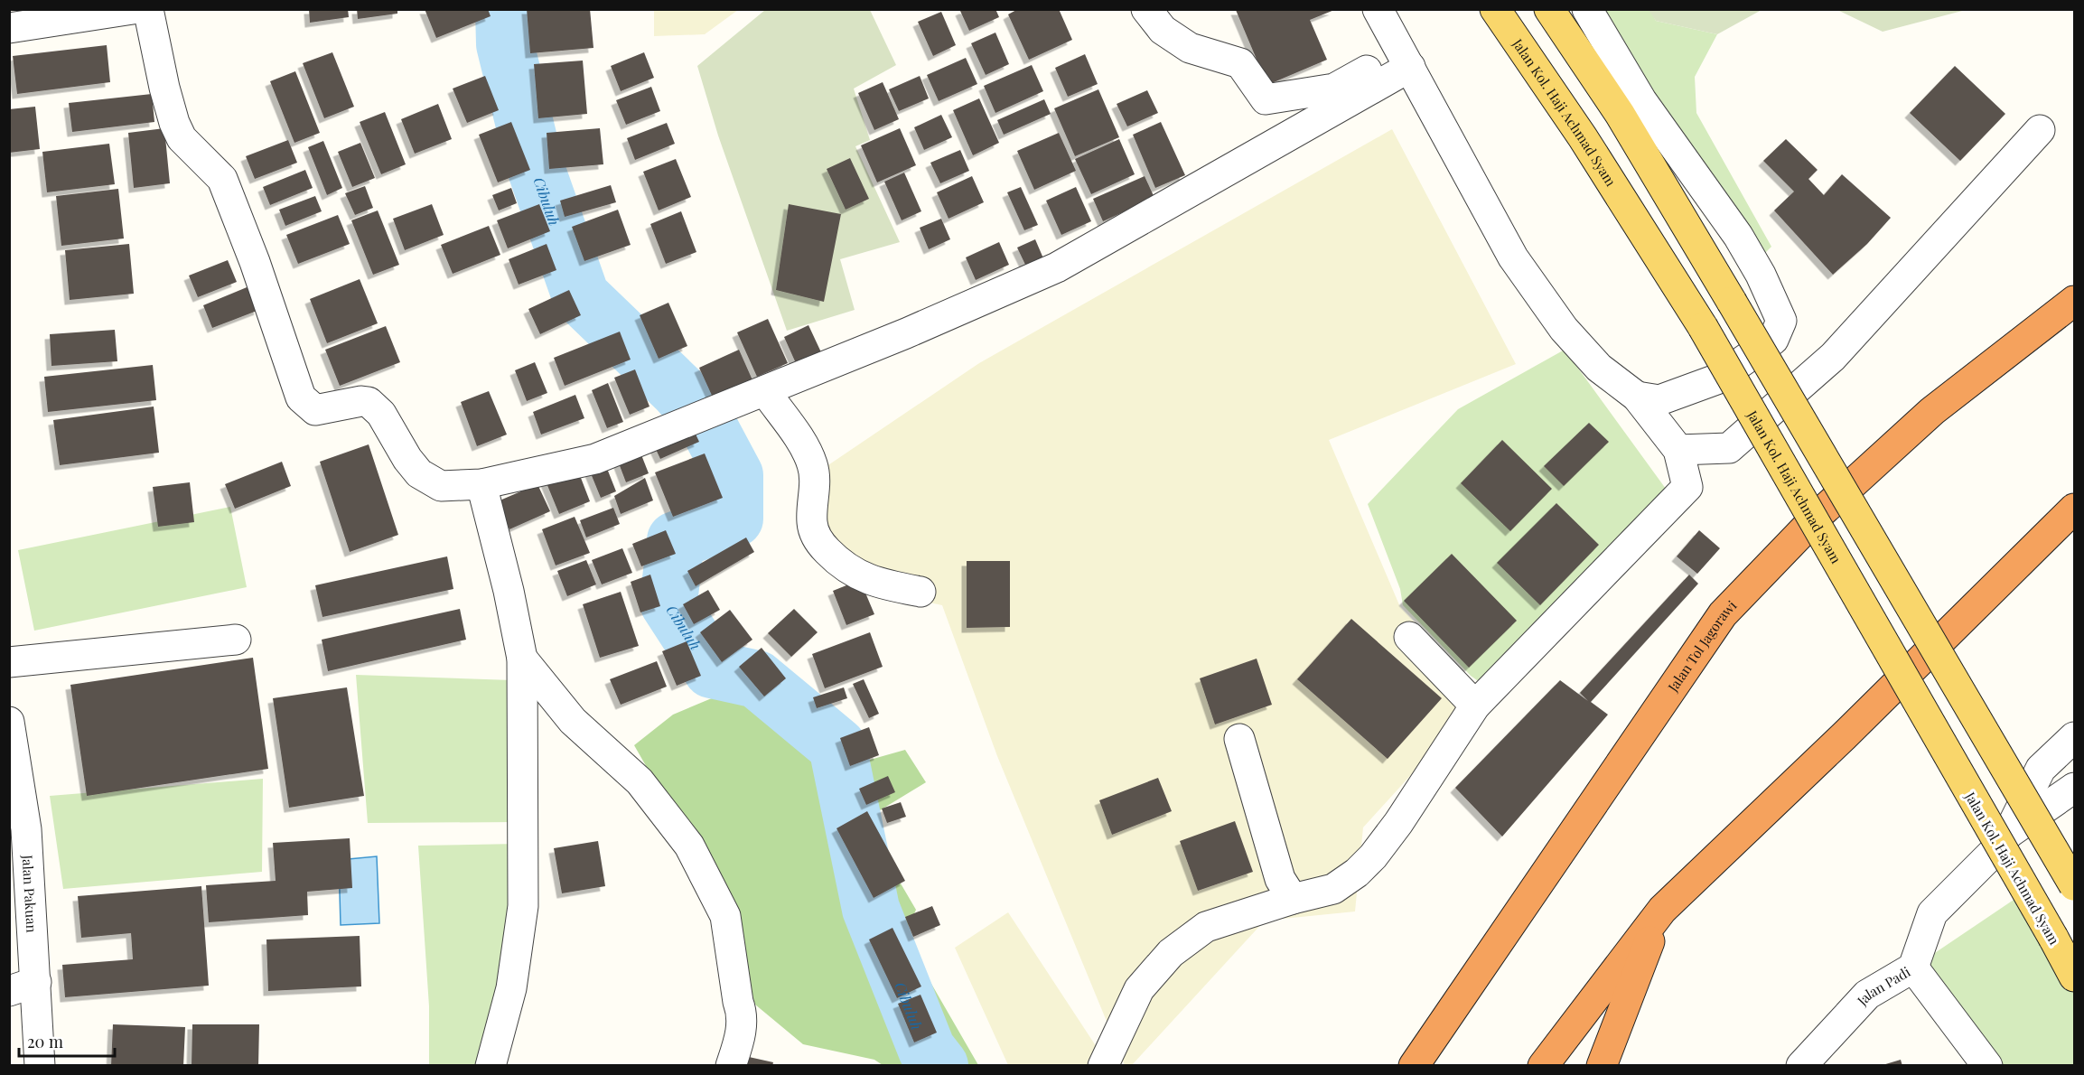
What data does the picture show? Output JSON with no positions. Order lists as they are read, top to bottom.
{
  "streets": {
    "highway": ["Jalan Tol Jagorawi"],
    "main road": ["Jalan Kol. Haji Achmad Syam"],
    "street": ["Jalan Pakuan", "Jalan Padi"]
  },
  "water": ["Cibuluh"],
  "scale_bar": "20 m"
}
